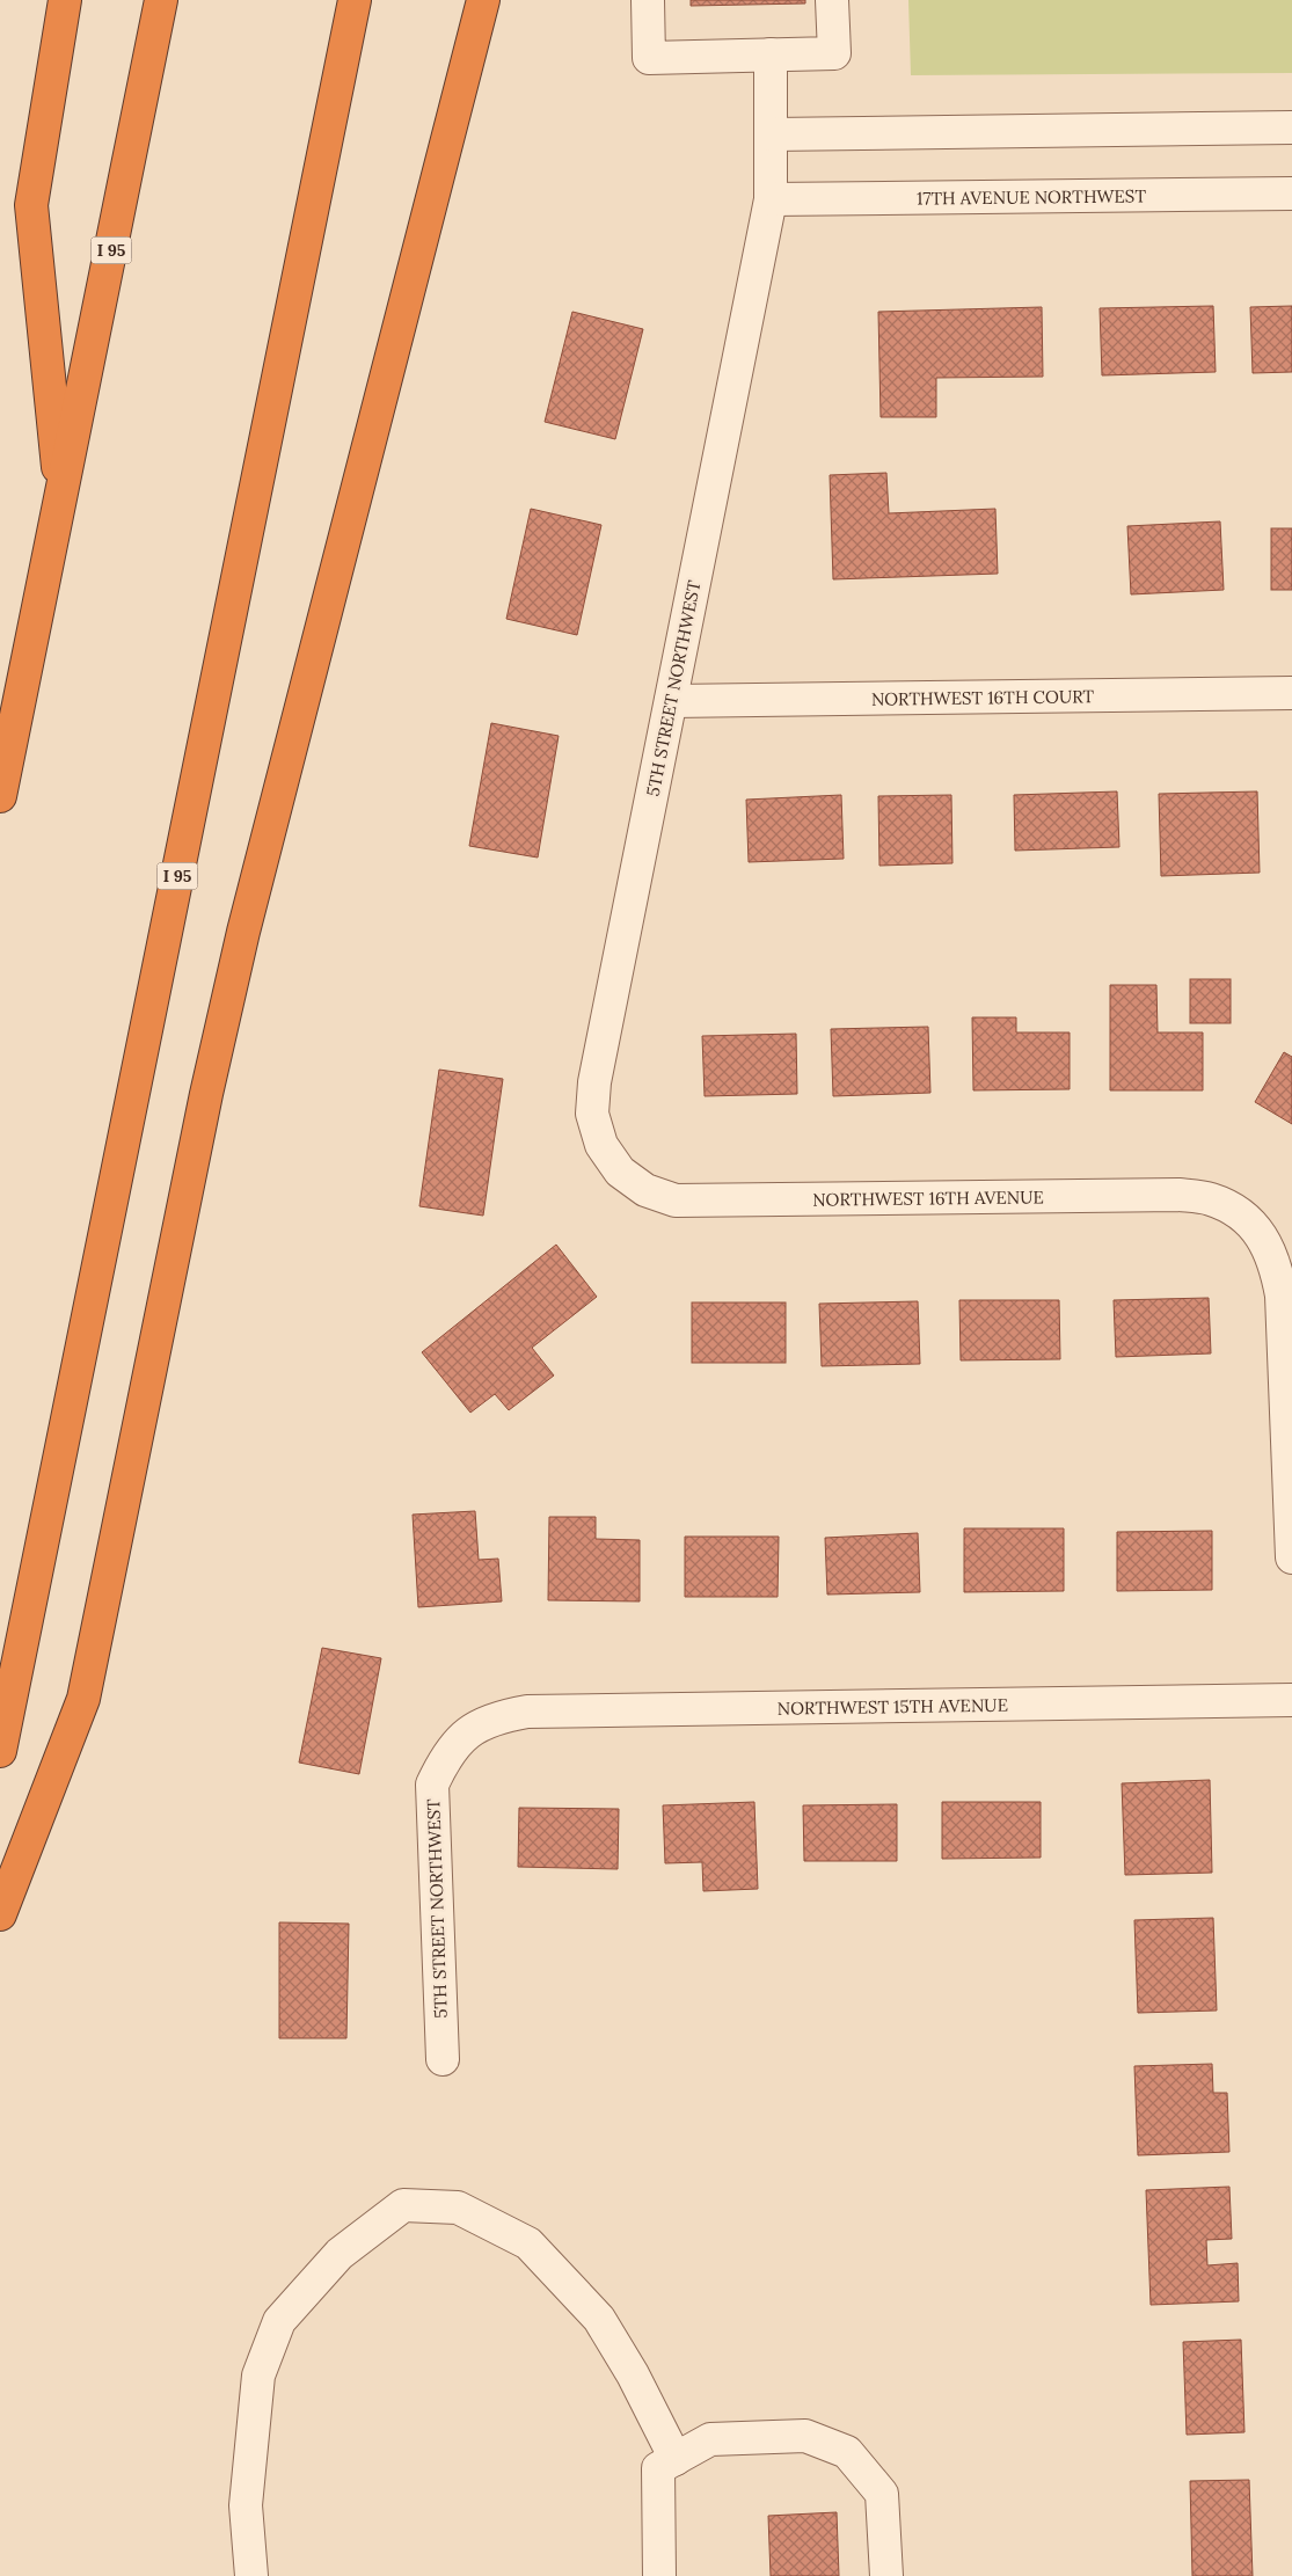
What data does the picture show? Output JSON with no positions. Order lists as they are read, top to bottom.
{
  "streets": {
    "highway": ["I 95"],
    "street": [
      "17TH AVENUE NORTHWEST",
      "5TH STREET NORTHWEST",
      "NORTHWEST 16TH COURT",
      "NORTHWEST 16TH AVENUE",
      "NORTHWEST 15TH AVENUE"
    ]
  },
  "crossings": [
    ["17TH AVENUE NORTHWEST", "5TH STREET NORTHWEST"],
    ["5TH STREET NORTHWEST", "NORTHWEST 16TH COURT"],
    ["5TH STREET NORTHWEST", "NORTHWEST 16TH AVENUE"],
    ["5TH STREET NORTHWEST", "NORTHWEST 15TH AVENUE"]
  ]
}
